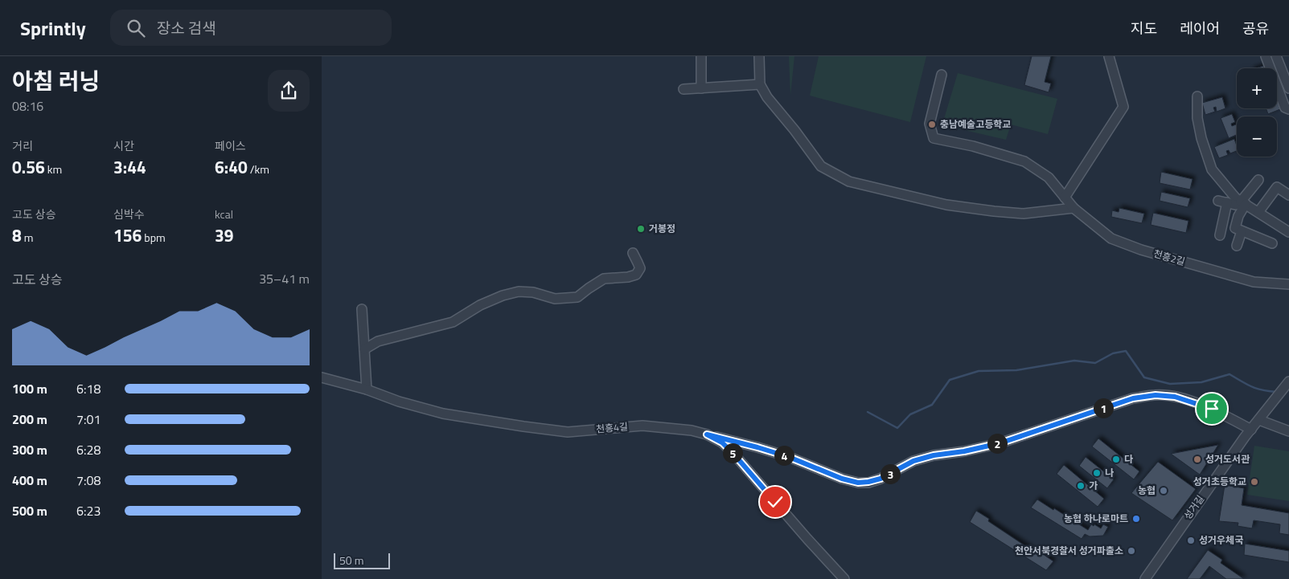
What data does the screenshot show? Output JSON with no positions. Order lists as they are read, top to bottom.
{
  "streets": {
    "street": ["천흥2길", "천흥4길", "성거길"]
  },
  "places": [
    "충남예술고등학교",
    "거봉정",
    "다",
    "성거도서관",
    "나",
    "성거초등학교",
    "가",
    "농협",
    "농협 하나로마트",
    "성거우체국",
    "천안서북경찰서 성거파출소"
  ],
  "scale_bar": "50 m",
  "page": {
    "header": "Sprintly",
    "search": "장소 검색",
    "nav": ["지도", "레이어", "공유"],
    "heading": ["아침 러닝", "08:16"],
    "map_buttons": ["+", "−"],
    "stats": [
      ["거리", "0.56 km"],
      ["시간", "3:44"],
      ["페이스", "6:40 /km"],
      ["고도 상승", "8 m"],
      ["심박수", "156 bpm"],
      ["kcal", "39"]
    ],
    "chart": ["고도 상승", "35–41 m"],
    "list": [
      {
        "name": "100 m",
        "note": "6:18"
      },
      {
        "name": "200 m",
        "note": "7:01"
      },
      {
        "name": "300 m",
        "note": "6:28"
      },
      {
        "name": "400 m",
        "note": "7:08"
      },
      {
        "name": "500 m",
        "note": "6:23"
      }
    ],
    "pins": [
      "1",
      "2",
      "5",
      "4",
      "3"
    ],
    "scale": "50 m"
  }
}
